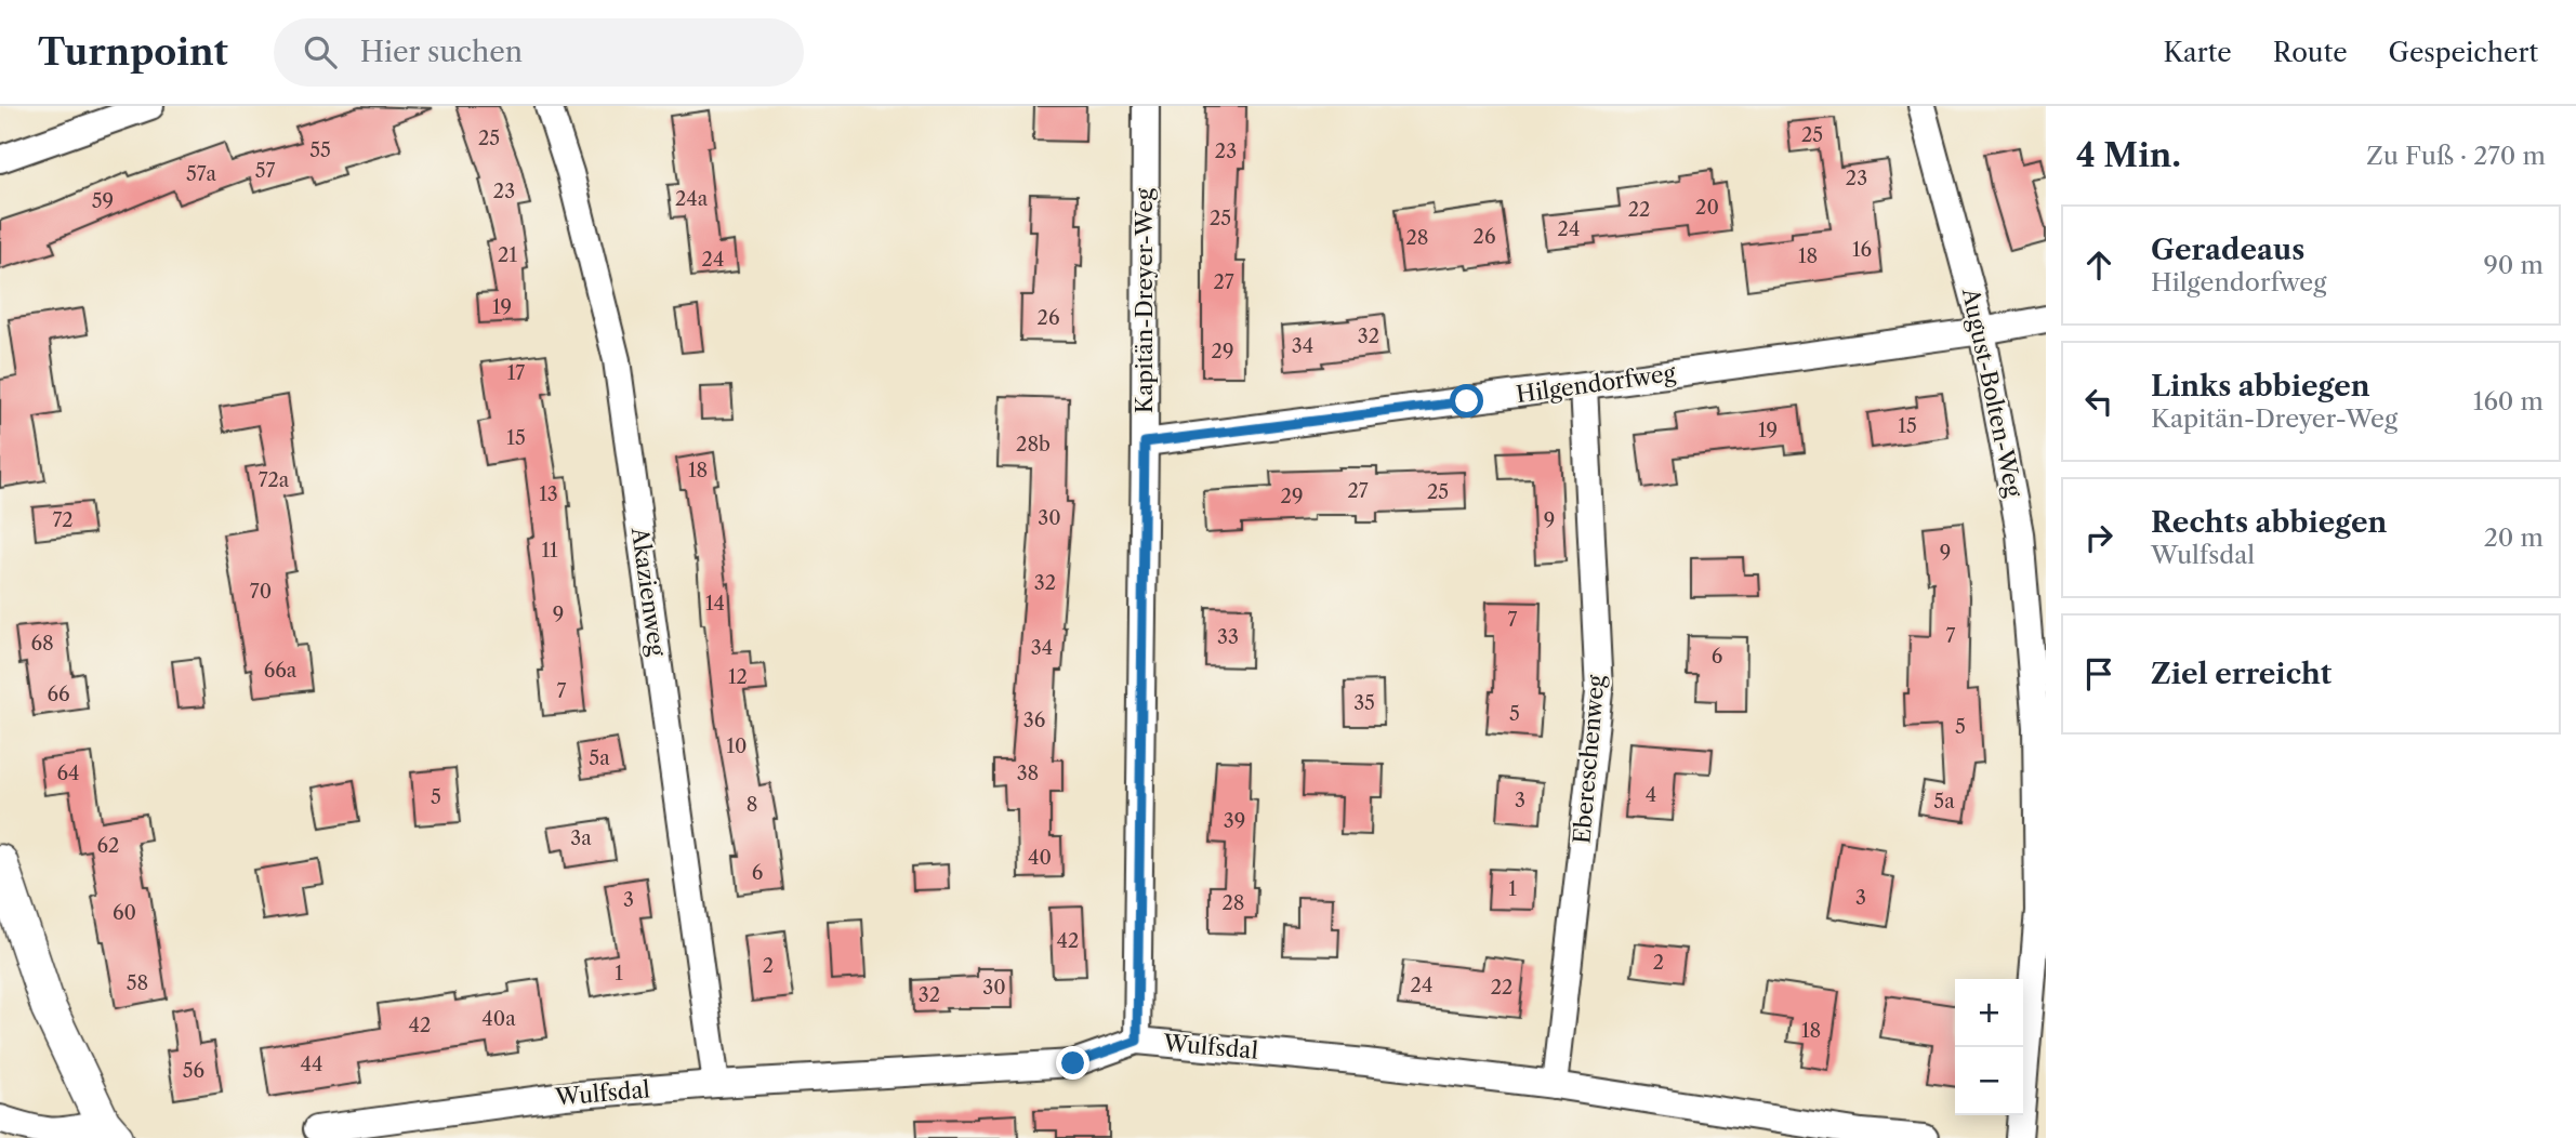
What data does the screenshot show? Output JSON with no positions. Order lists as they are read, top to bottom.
{
  "streets": {
    "street": [
      "Kapitän-Dreyer-Weg",
      "Hilgendorfweg",
      "August-Bolten-Weg",
      "Akazienweg",
      "Ebereschenweg",
      "Wulfsdal"
    ]
  },
  "crossings": [
    ["Kapitän-Dreyer-Weg", "Hilgendorfweg"],
    ["Kapitän-Dreyer-Weg", "Wulfsdal"],
    ["Hilgendorfweg", "August-Bolten-Weg"],
    ["Hilgendorfweg", "Ebereschenweg"],
    ["Akazienweg", "Wulfsdal"],
    ["Ebereschenweg", "Wulfsdal"]
  ],
  "house_numbers": [
    "25",
    "25",
    "55",
    "23",
    "57",
    "57a",
    "23",
    "23",
    "24a",
    "59",
    "20",
    "22",
    "25",
    "24",
    "26",
    "28",
    "16",
    "21",
    "18",
    "24",
    "27",
    "19",
    "26",
    "32",
    "34",
    "29",
    "17",
    "15",
    "19",
    "15",
    "28b",
    "18",
    "72a",
    "27",
    "25",
    "13",
    "29",
    "30",
    "72",
    "9",
    "11",
    "9",
    "32",
    "70",
    "14",
    "9",
    "7",
    "7",
    "33",
    "68",
    "34",
    "6",
    "66a",
    "12",
    "7",
    "66",
    "35",
    "5",
    "36",
    "5",
    "10",
    "5a",
    "64",
    "38",
    "4",
    "5",
    "3",
    "5a",
    "8",
    "39",
    "3a",
    "62",
    "40",
    "6",
    "1",
    "3",
    "3",
    "28",
    "60",
    "42",
    "2",
    "2",
    "1",
    "58",
    "24",
    "30",
    "22",
    "32",
    "40a",
    "42",
    "18",
    "44",
    "56"
  ],
  "page": {
    "header": "Turnpoint",
    "search": "Hier suchen",
    "nav": ["Karte", "Route", "Gespeichert"],
    "heading": ["4 Min.", "Zu Fuß · 270 m"],
    "list": [
      ["Geradeaus", "Hilgendorfweg", "90 m"],
      ["Links abbiegen", "Kapitän-Dreyer-Weg", "160 m"],
      ["Rechts abbiegen", "Wulfsdal", "20 m"],
      "Ziel erreicht"
    ],
    "map_buttons": ["+", "−"]
  }
}
